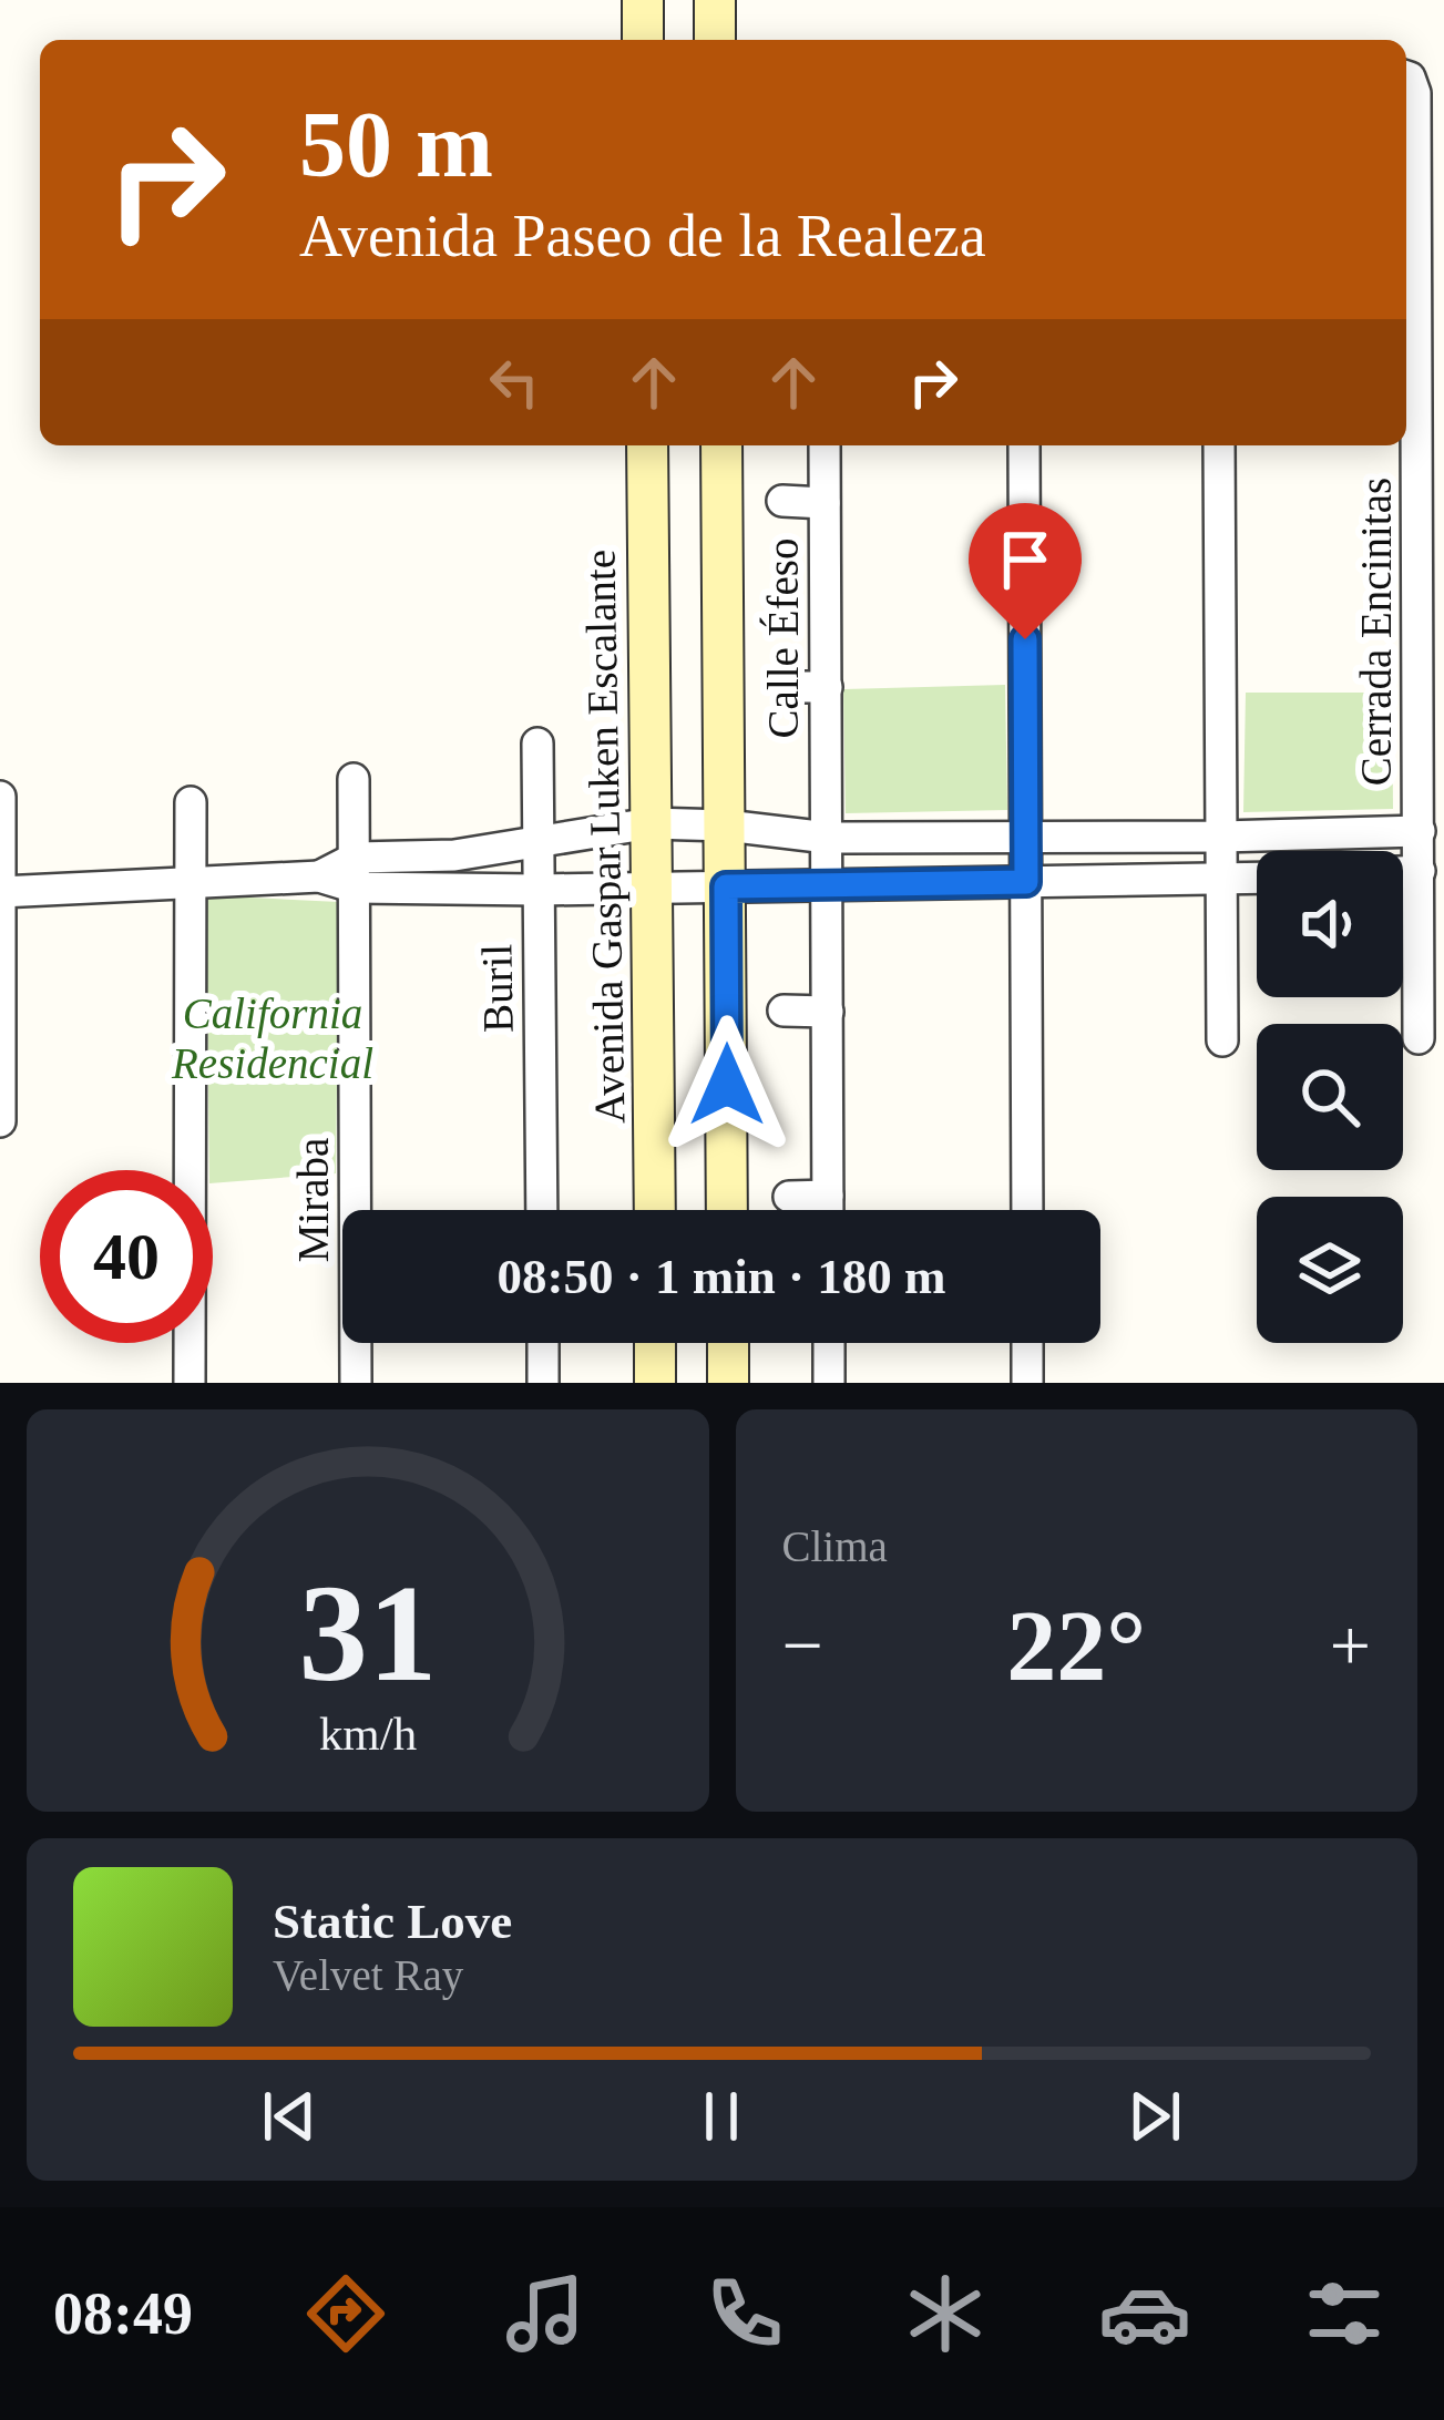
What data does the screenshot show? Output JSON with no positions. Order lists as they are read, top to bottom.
{
  "streets": {
    "street": [
      "Cerrada Encinitas",
      "Calle Éfeso",
      "Avenida Gaspar Luken Escalante",
      "Buril",
      "Miraba"
    ]
  },
  "parks": ["California Residencial"],
  "page": {
    "turn": ["50 m", "Avenida Paseo de la Realeza"],
    "limit": "40",
    "trip": "08:50 · 1 min · 180 m",
    "tile": "Clima",
    "heat": ["−", "22°", "+"],
    "song": ["Static Love", "Velvet Ray"],
    "tabs": "08:49",
    "gauge": ["31", "km/h"]
  }
}
